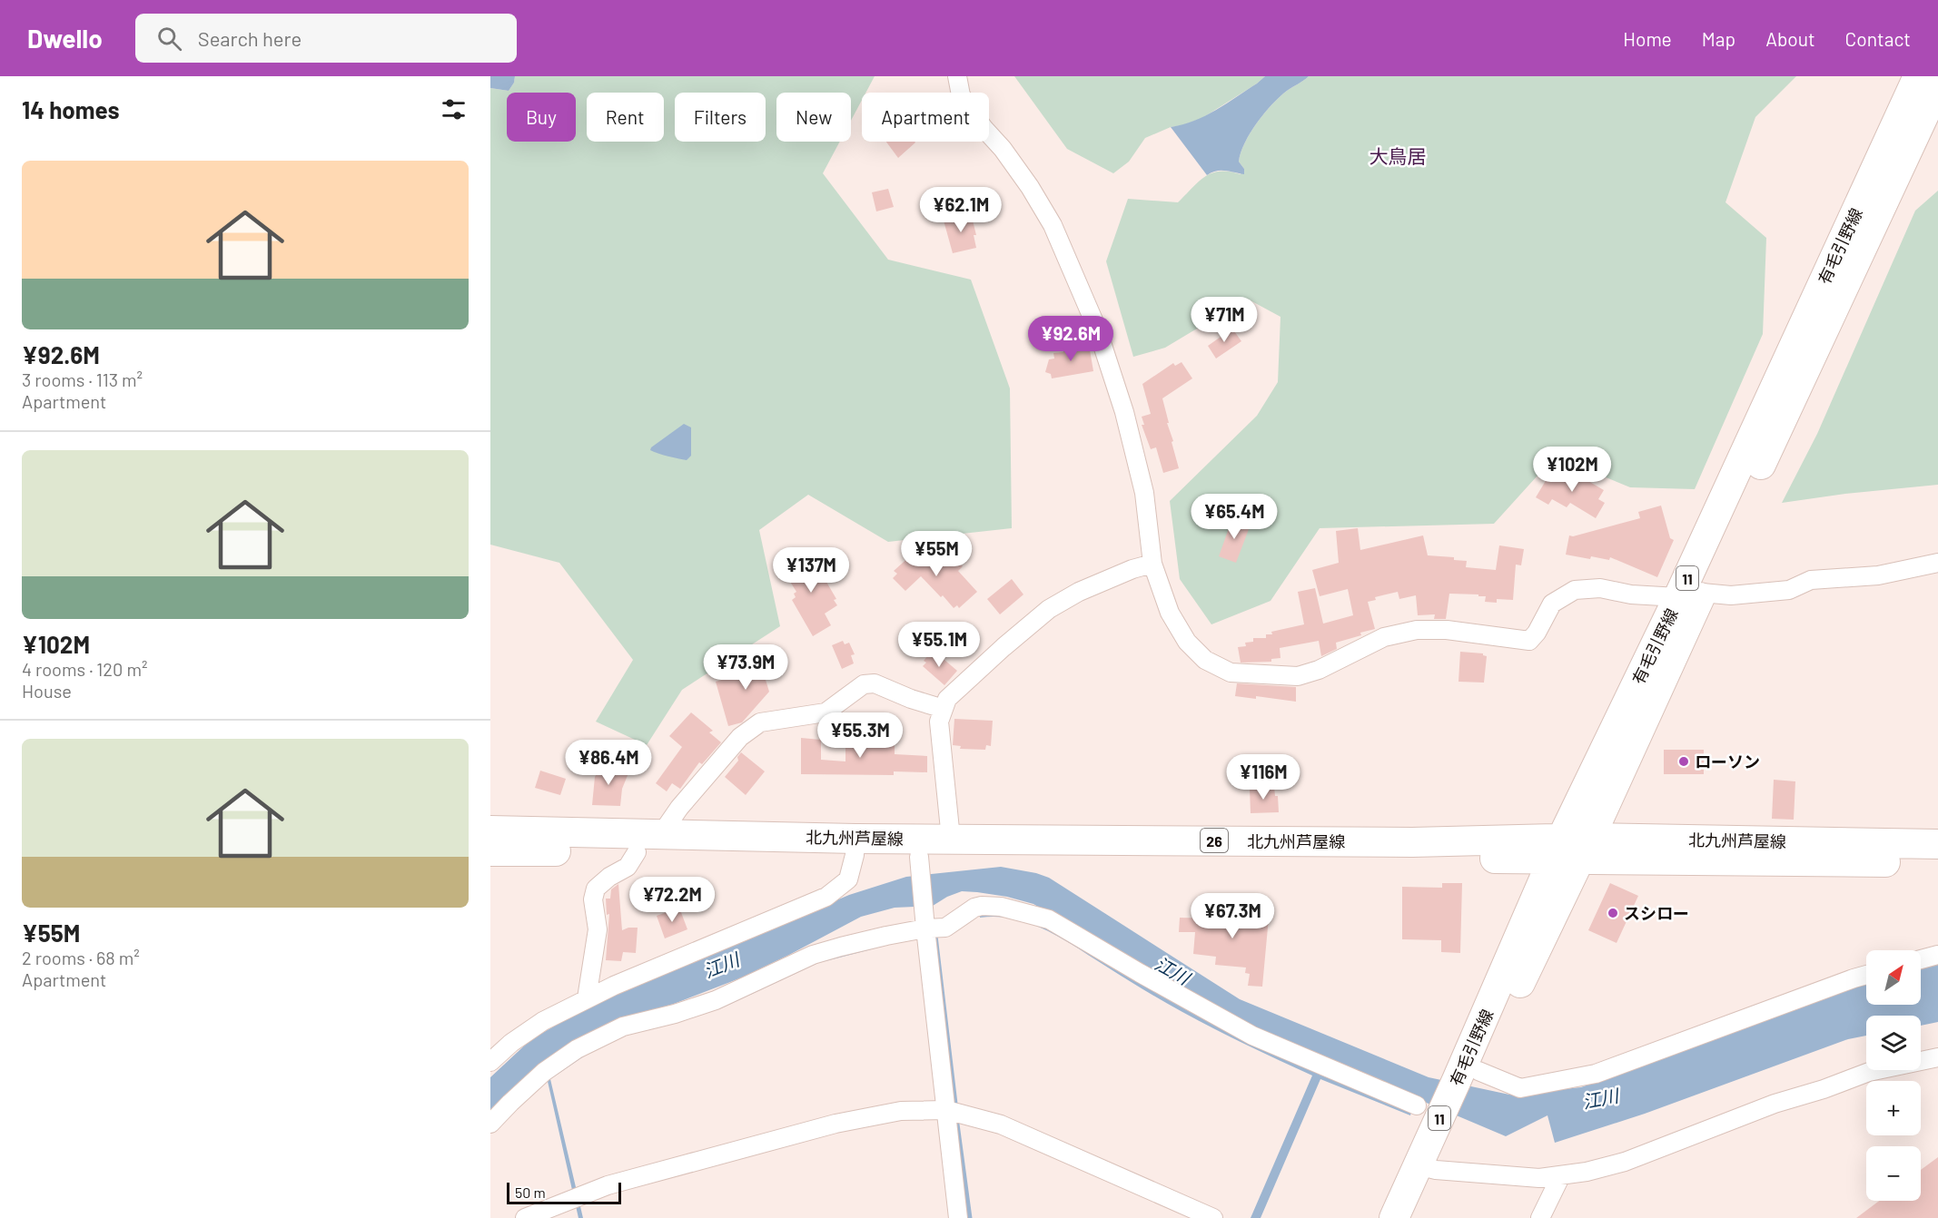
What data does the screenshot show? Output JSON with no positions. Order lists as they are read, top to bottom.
{
  "streets": {
    "main road": [
      "有毛引野線",
      "11",
      "北九州芦屋線",
      "26"
    ]
  },
  "crossings": [
    ["有毛引野線", "北九州芦屋線"]
  ],
  "districts": ["大鳥居"],
  "water": ["江川"],
  "places": ["ローソン", "スシロー"],
  "scale_bar": "50 m",
  "north": "top right",
  "page": {
    "header": "Dwello",
    "search": "Search here",
    "nav": [
      "Home",
      "Map",
      "About",
      "Contact"
    ],
    "heading": "14 homes",
    "chip": [
      "Buy",
      "Rent",
      "Filters",
      "New",
      "Apartment"
    ],
    "list": [
      {
        "name": "¥92.6M",
        "note": "3 rooms · 113 m² · Apartment"
      },
      {
        "name": "¥102M",
        "note": "4 rooms · 120 m² · House"
      },
      {
        "name": "¥55M",
        "note": "2 rooms · 68 m² · Apartment"
      }
    ],
    "price": [
      "¥62.1M",
      "¥71M",
      "¥92.6M",
      "¥102M",
      "¥65.4M",
      "¥55M",
      "¥137M",
      "¥55.1M",
      "¥73.9M",
      "¥55.3M",
      "¥86.4M",
      "¥116M",
      "¥72.2M",
      "¥67.3M"
    ],
    "map_buttons": ["+", "−"],
    "scale": "50 m"
  }
}
